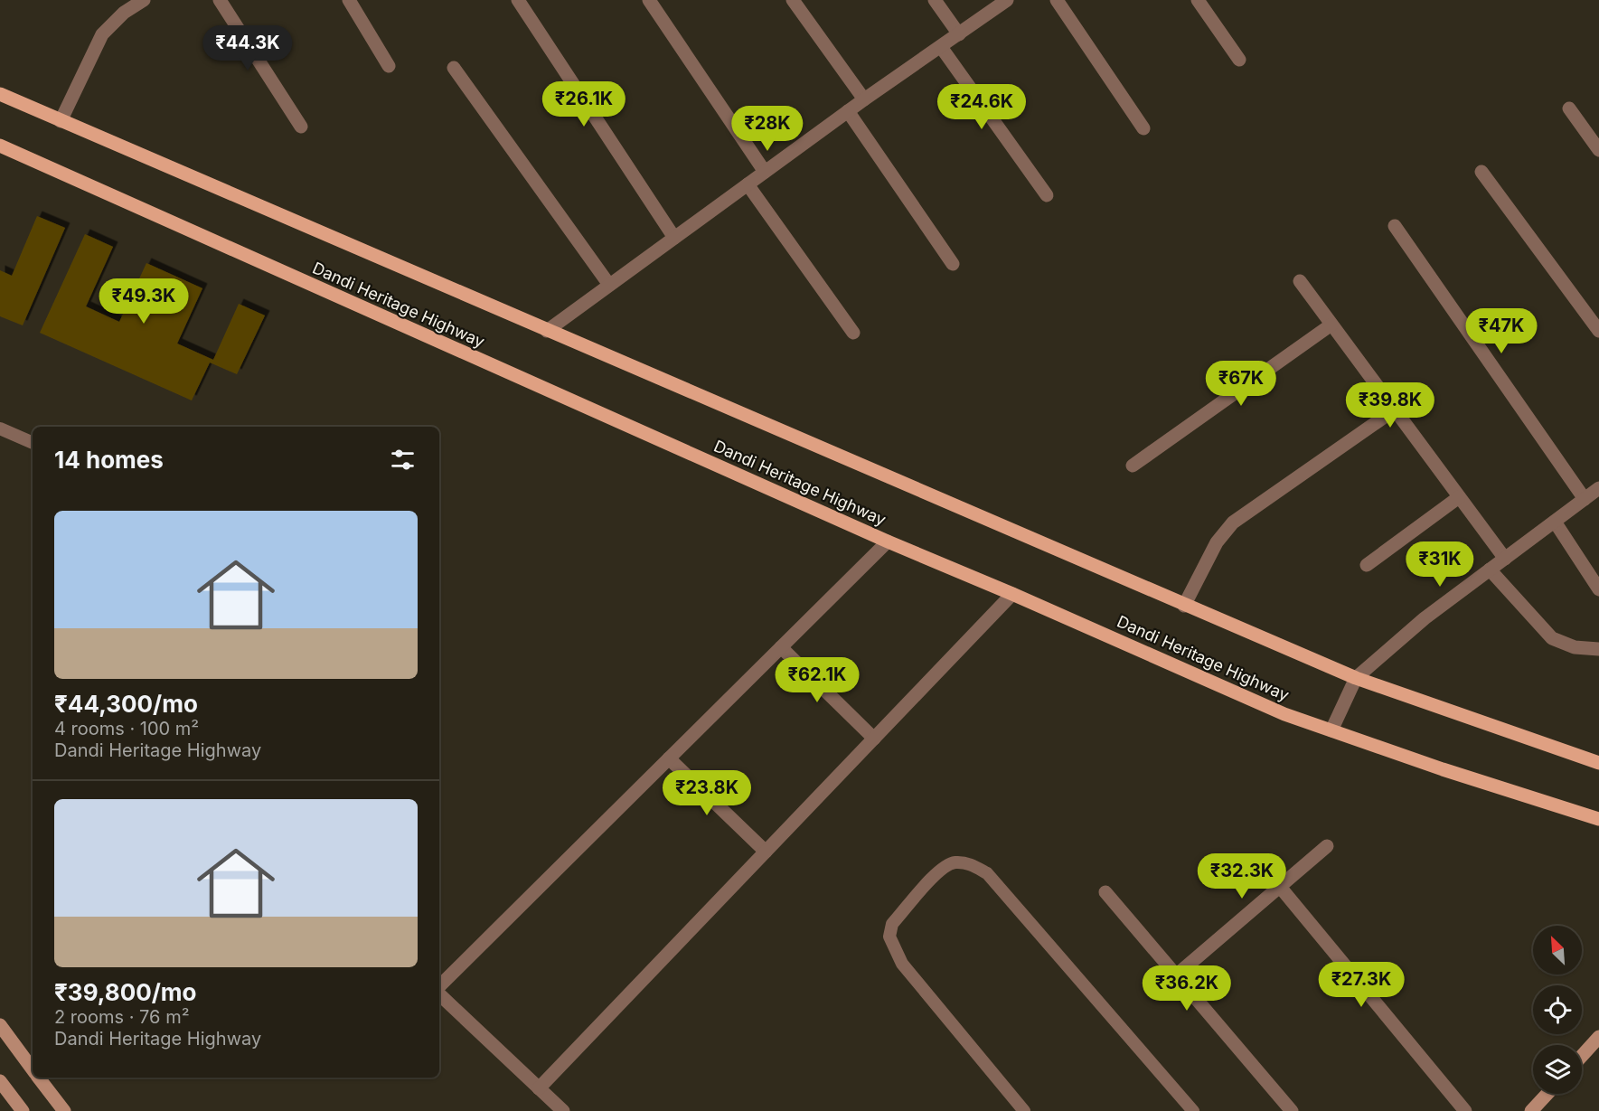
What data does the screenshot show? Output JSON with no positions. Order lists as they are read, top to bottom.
{
  "streets": {
    "main road": ["Dandi Heritage Highway"]
  },
  "north": "top left",
  "page": {
    "price": [
      "₹44.3K",
      "₹26.1K",
      "₹24.6K",
      "₹28K",
      "₹49.3K",
      "₹47K",
      "₹67K",
      "₹39.8K",
      "₹31K",
      "₹62.1K",
      "₹23.8K",
      "₹32.3K",
      "₹27.3K",
      "₹36.2K"
    ],
    "heading": "14 homes",
    "list": [
      {
        "name": "₹44,300/mo",
        "note": "4 rooms · 100 m² · Dandi Heritage Highway"
      },
      {
        "name": "₹39,800/mo",
        "note": "2 rooms · 76 m² · Dandi Heritage Highway"
      }
    ]
  }
}
